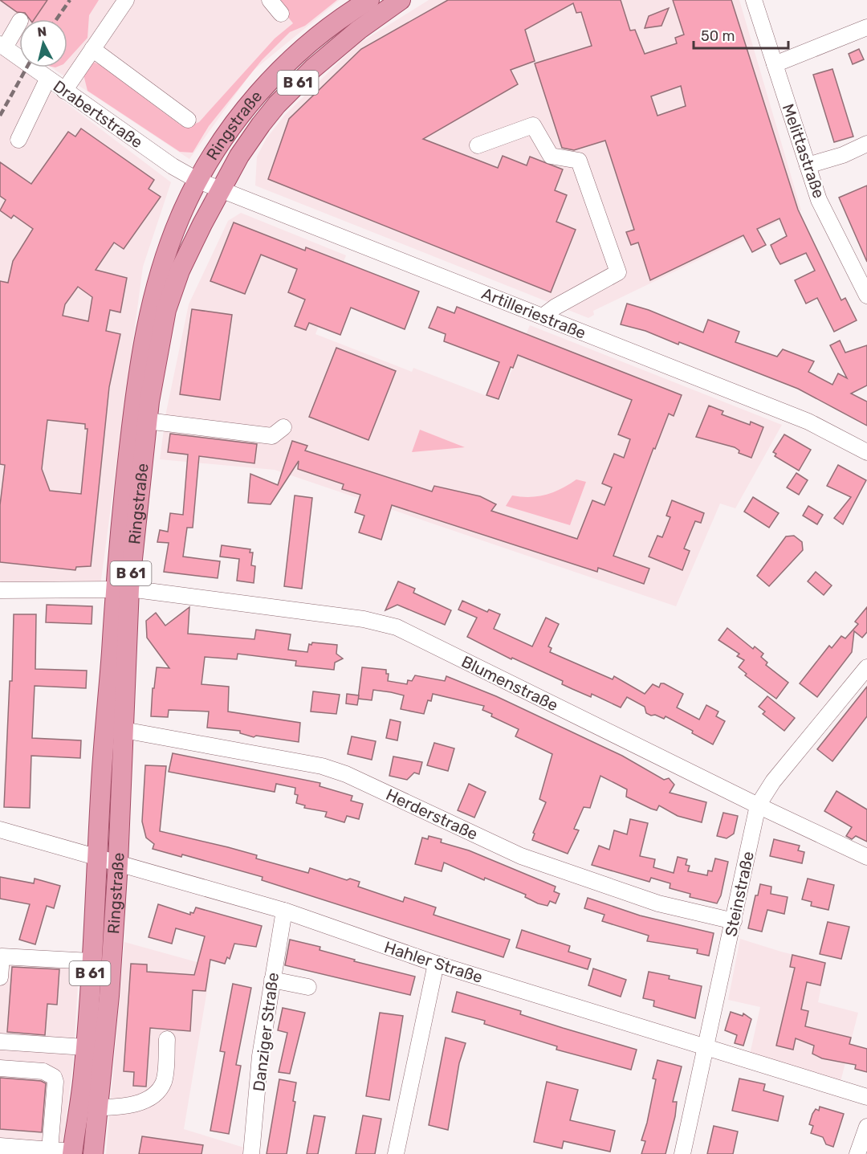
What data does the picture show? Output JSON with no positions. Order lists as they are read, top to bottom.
{
  "streets": {
    "main road": ["B 61", "Ringstraße"],
    "street": [
      "Drabertstraße",
      "Melittastraße",
      "Artilleriestraße",
      "Blumenstraße",
      "Herderstraße",
      "Steinstraße",
      "Hahler Straße",
      "Danziger Straße"
    ]
  },
  "crossings": [
    ["Drabertstraße", "Ringstraße"],
    ["Drabertstraße", "Artilleriestraße"],
    ["Ringstraße", "Artilleriestraße"],
    ["Ringstraße", "Blumenstraße"],
    ["Ringstraße", "Herderstraße"],
    ["Ringstraße", "Hahler Straße"],
    ["Blumenstraße", "Steinstraße"],
    ["Herderstraße", "Steinstraße"],
    ["Steinstraße", "Hahler Straße"],
    ["Hahler Straße", "Danziger Straße"]
  ],
  "scale_bar": "50 m",
  "north": "top"
}
